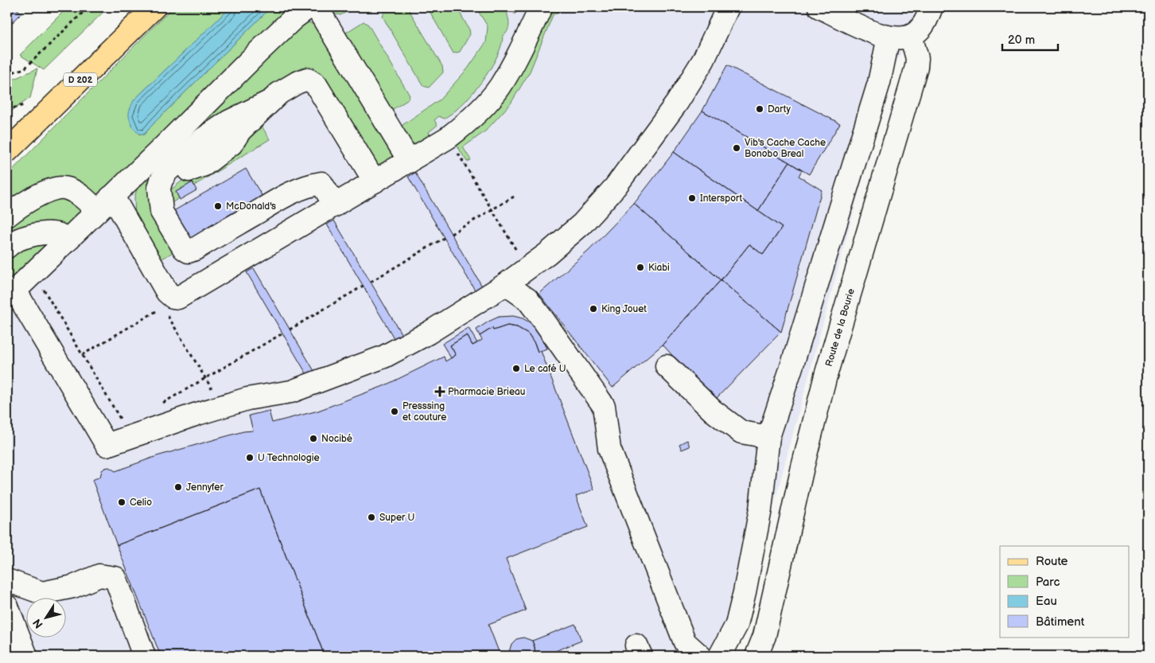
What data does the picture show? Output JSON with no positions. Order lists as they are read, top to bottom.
{
  "streets": {
    "main road": ["D 202"],
    "street": ["Route de la Bourie"]
  },
  "places": {
    "other": [
      "Darty",
      "Vib's Cache Cache Bonobo Breal",
      "Intersport",
      "McDonald's",
      "Kiabi",
      "King Jouet",
      "Le café U",
      "Presssing et couture",
      "Nocibé",
      "U Technologie",
      "Jennyfer",
      "Celio",
      "Super U"
    ],
    "health": ["Pharmacie Brieau"]
  },
  "legend": [
    "Route",
    "Parc",
    "Eau",
    "Bâtiment"
  ],
  "scale_bar": "20 m",
  "north": "bottom left"
}
